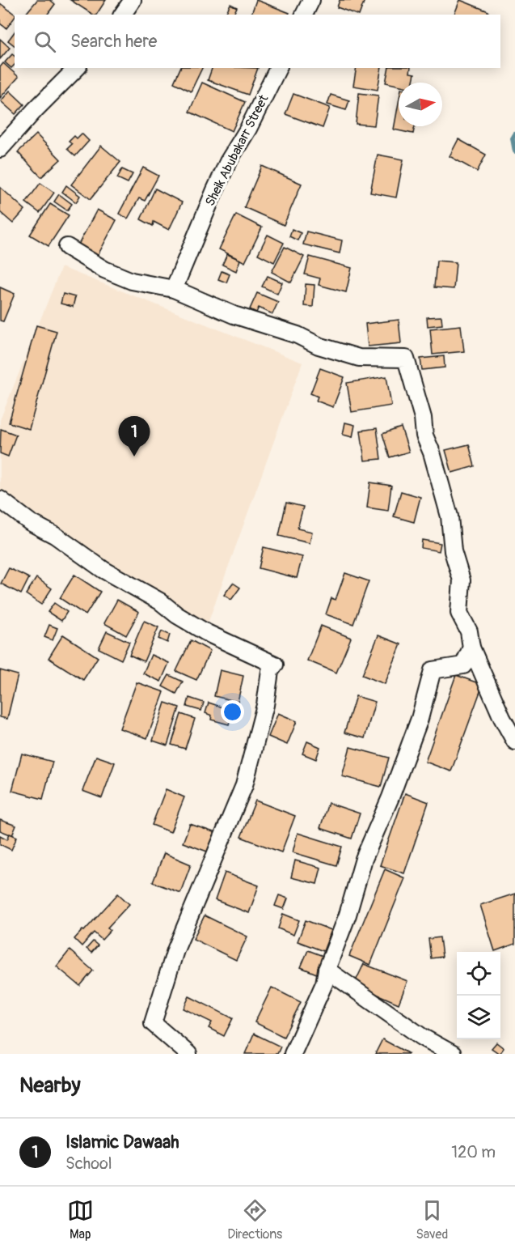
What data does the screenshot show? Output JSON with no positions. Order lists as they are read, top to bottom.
{
  "streets": {
    "street": ["Sheik Abubakarr Street"]
  },
  "north": "right",
  "page": {
    "search": "Search here",
    "pins": "1",
    "heading": "Nearby",
    "list": [
      {
        "mark": "1",
        "name": "Islamic Dawaah",
        "note": "School",
        "value": "120 m"
      }
    ],
    "nav": ["Map", "Directions", "Saved"]
  }
}
